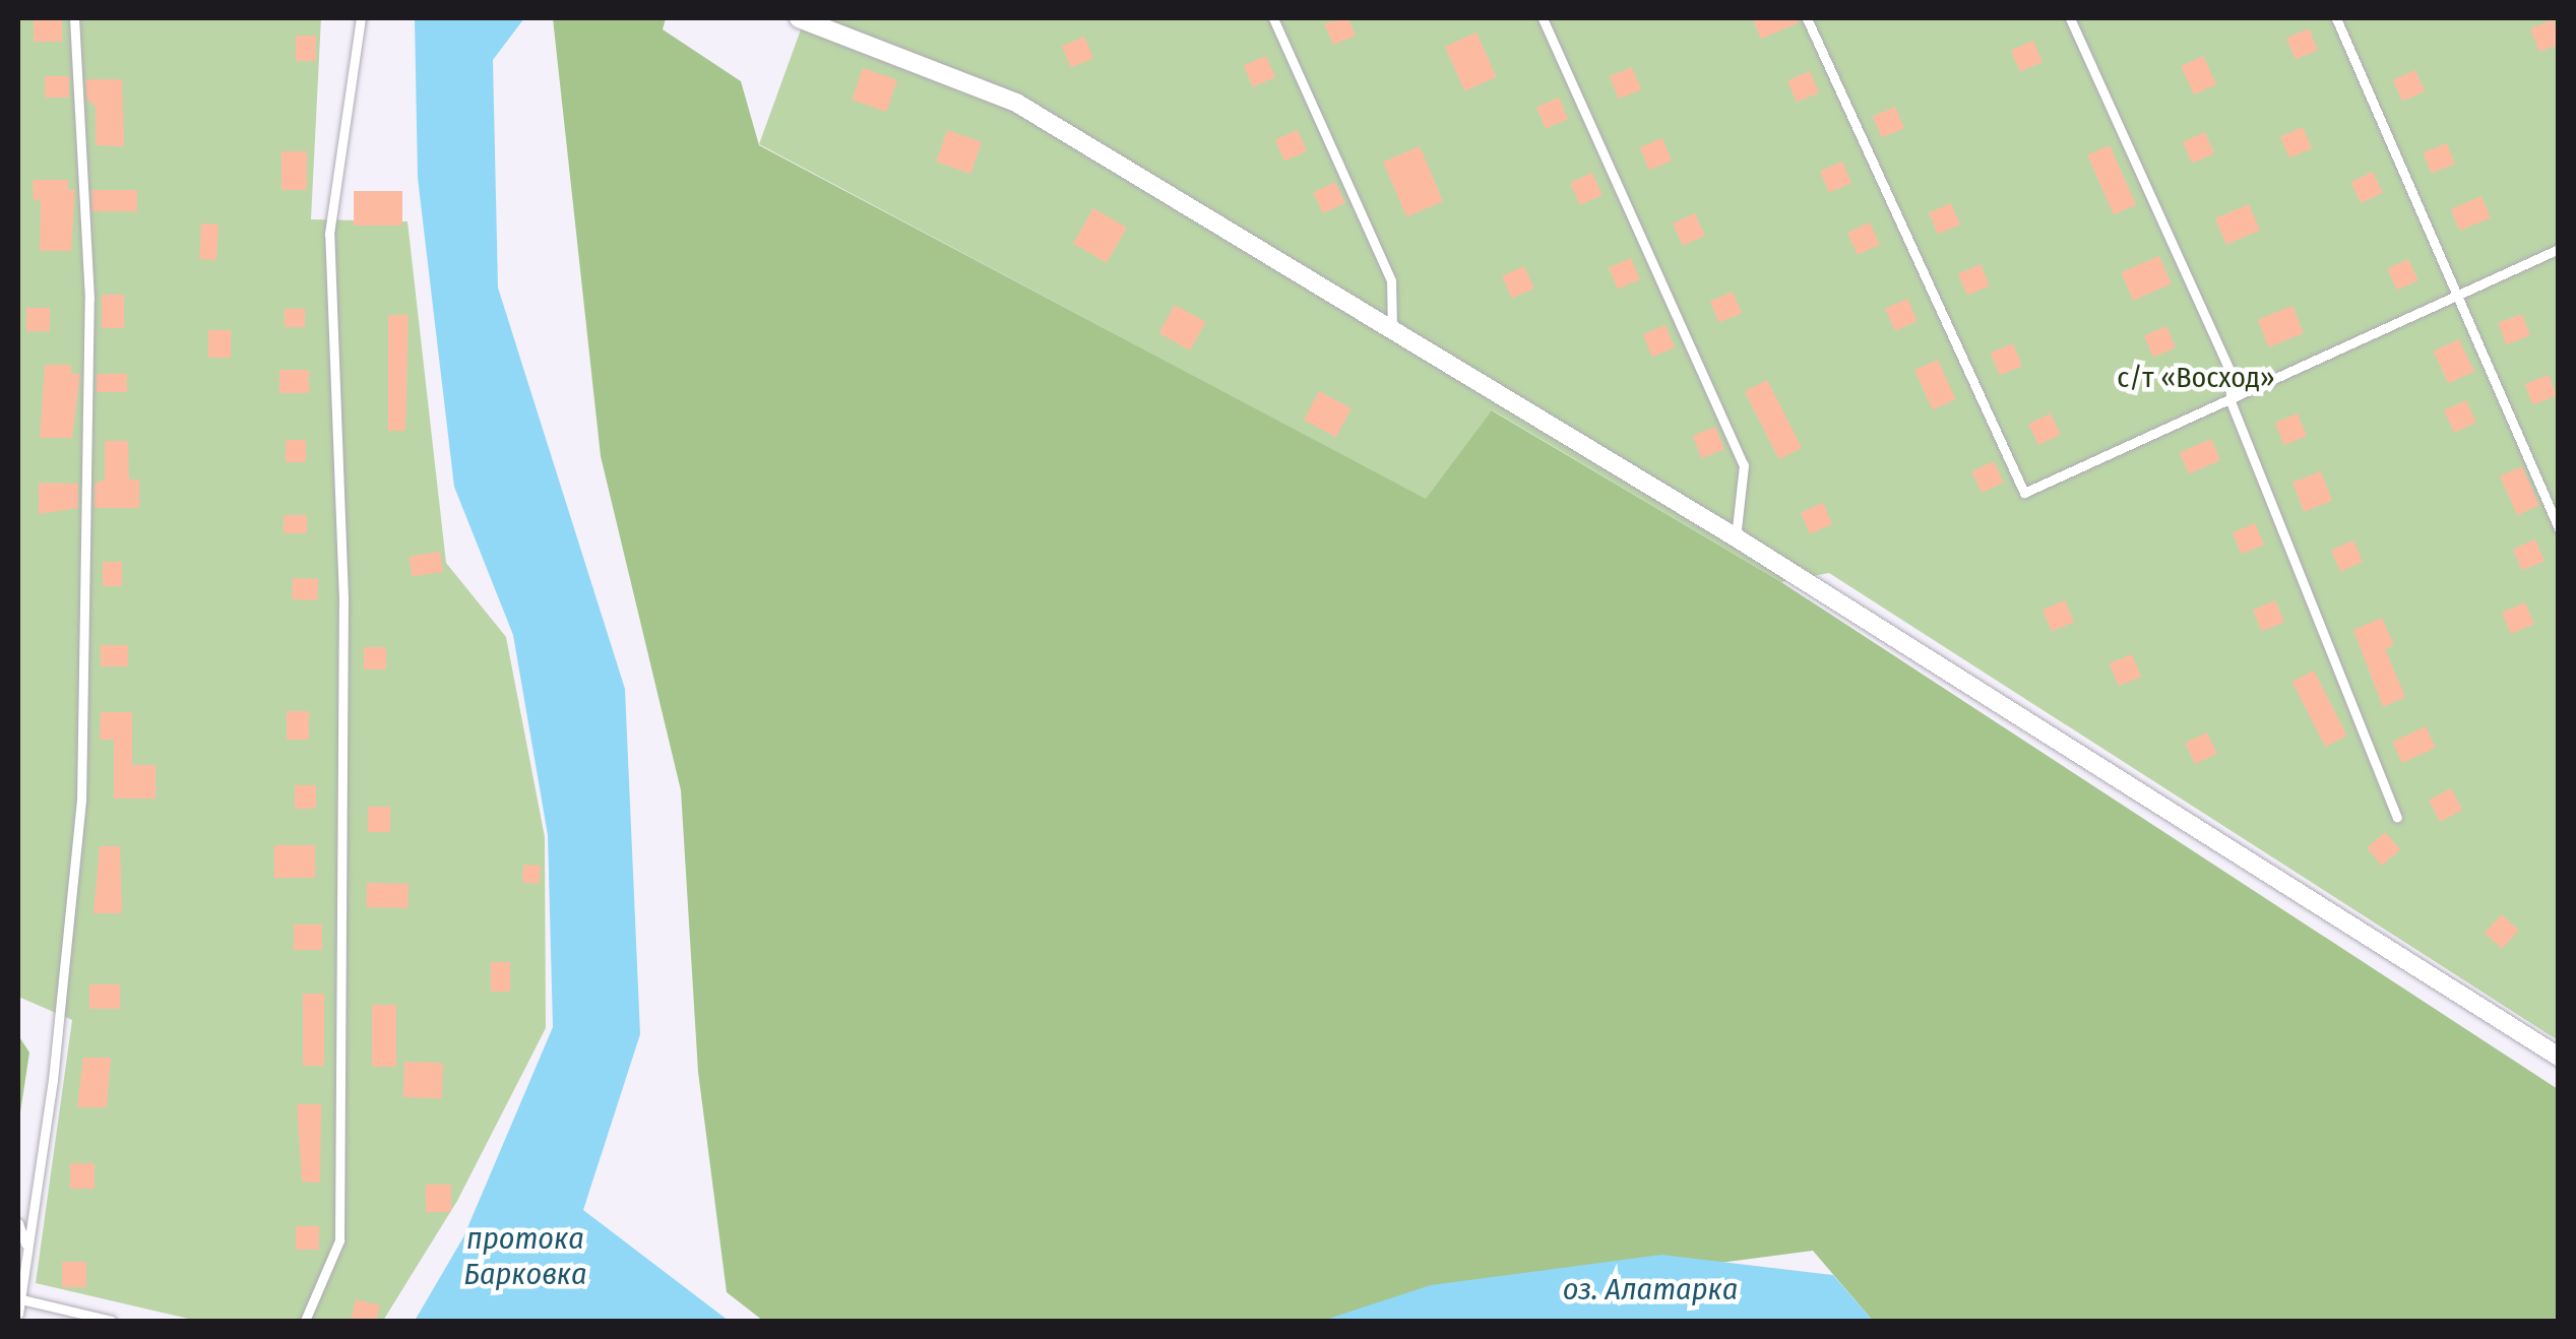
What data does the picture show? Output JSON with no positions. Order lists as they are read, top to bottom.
{
  "water": ["протока Барковка", "оз. Алатарка"],
  "parks": ["с/т «Восход»"]
}
